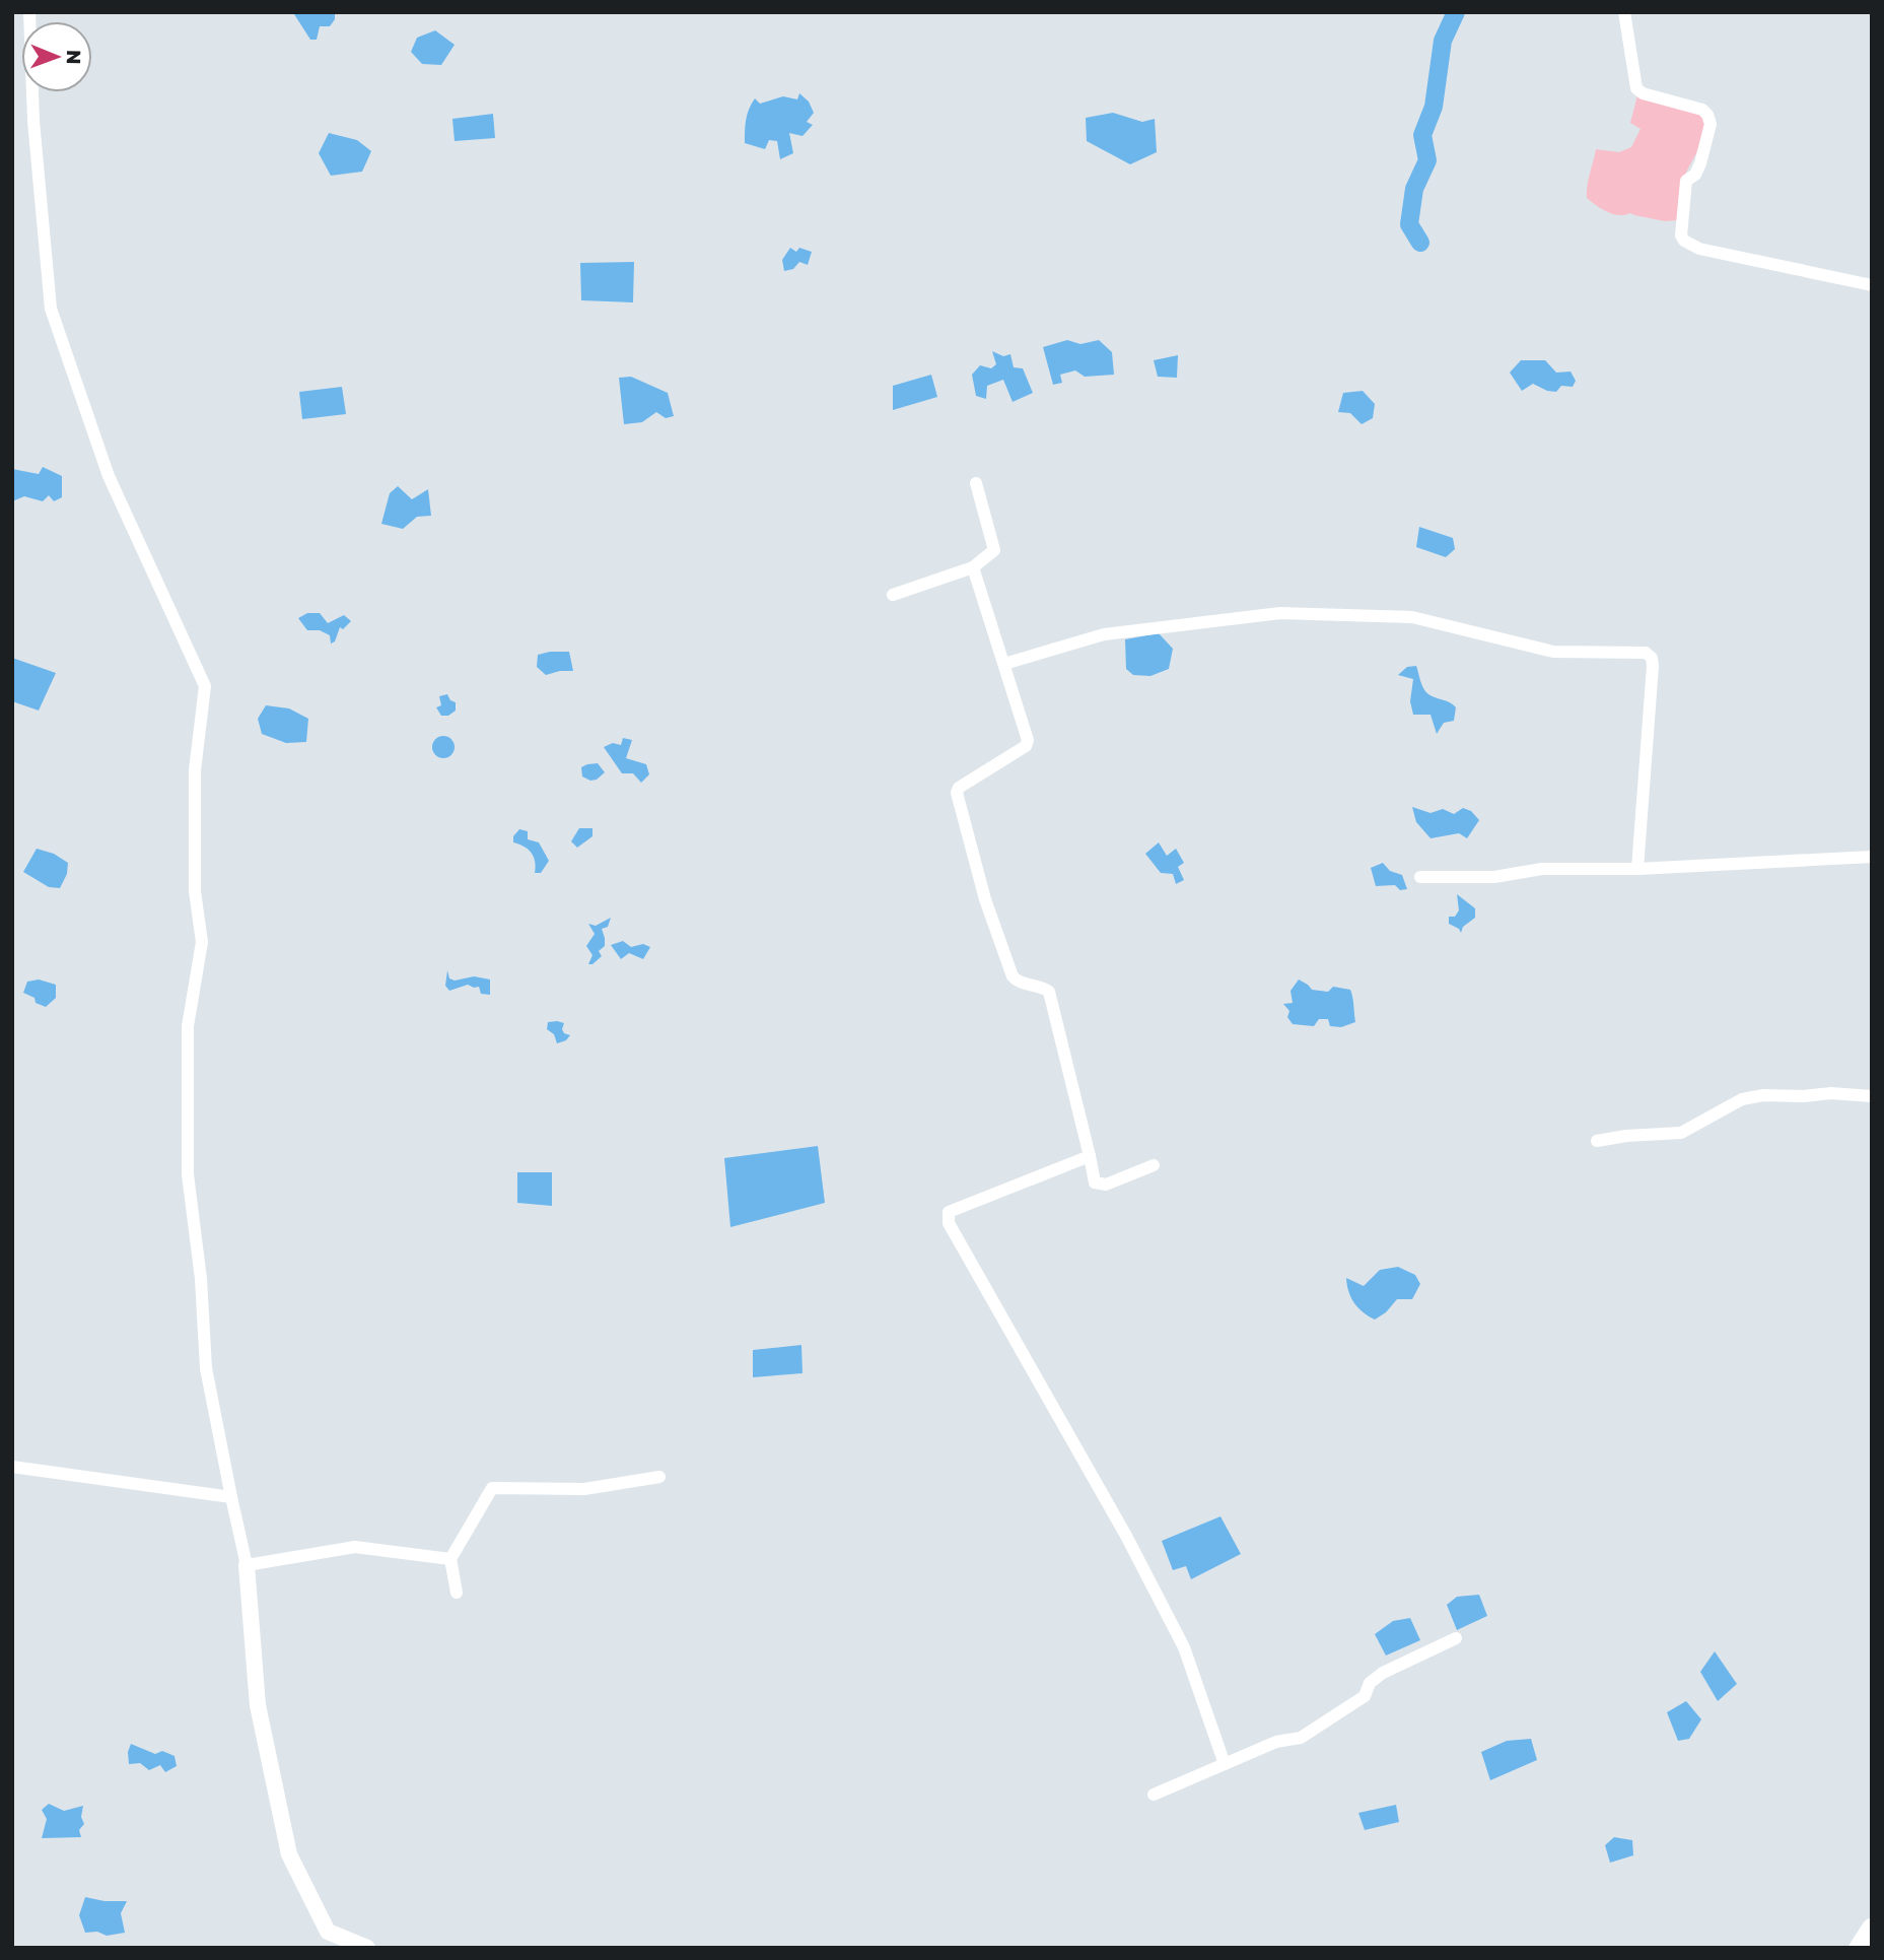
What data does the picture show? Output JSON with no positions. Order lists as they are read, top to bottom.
{
  "north": "right"
}
